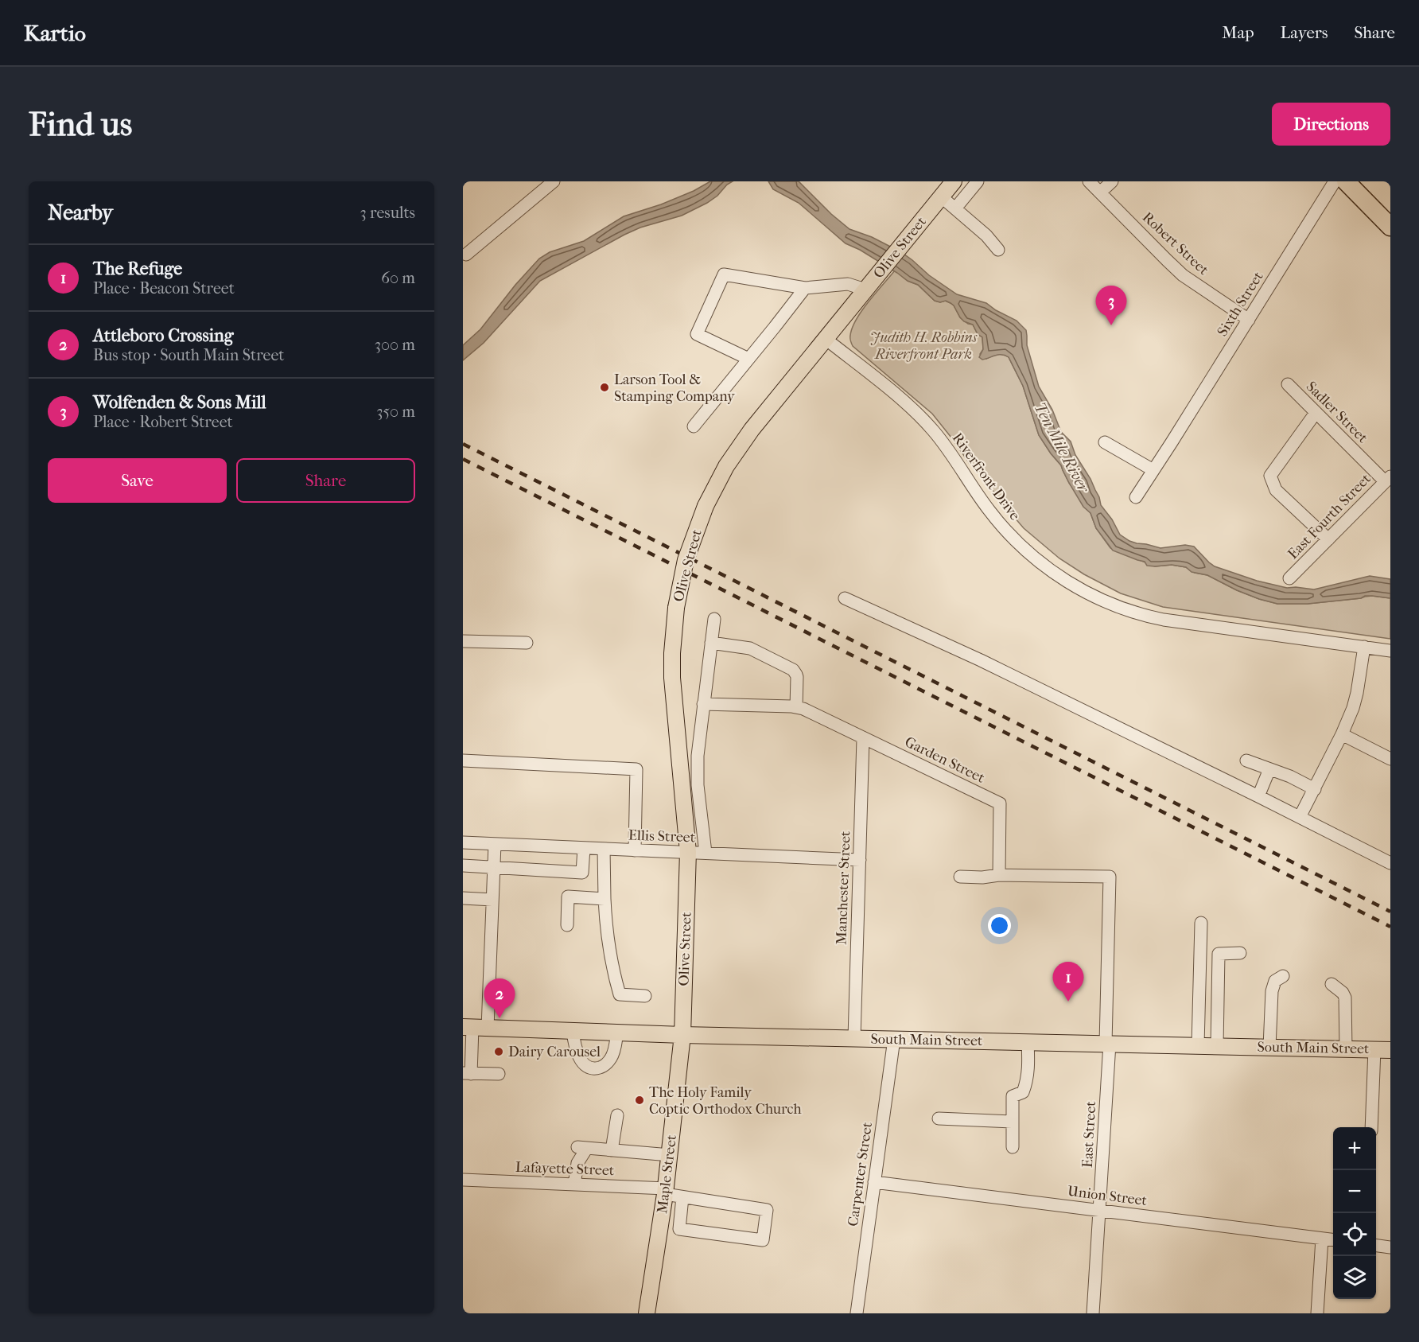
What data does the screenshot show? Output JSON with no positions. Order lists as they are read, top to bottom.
{
  "streets": {
    "main road": ["Olive Street", "South Main Street", "Maple Street"],
    "street": [
      "Robert Street",
      "Sixth Street",
      "Sadler Street",
      "Riverfront Drive",
      "East Fourth Street",
      "Garden Street",
      "Ellis Street",
      "Manchester Street",
      "East Street",
      "Lafayette Street",
      "Carpenter Street",
      "Union Street"
    ]
  },
  "crossings": [
    ["Robert Street", "Sixth Street"],
    ["Olive Street", "Riverfront Drive"],
    ["Olive Street", "Ellis Street"],
    ["Olive Street", "South Main Street"],
    ["Olive Street", "Maple Street"],
    ["Sadler Street", "East Fourth Street"],
    ["Garden Street", "Manchester Street"],
    ["Garden Street", "East Street"],
    ["Ellis Street", "Manchester Street"],
    ["Manchester Street", "South Main Street"],
    ["South Main Street", "East Street"],
    ["South Main Street", "Maple Street"],
    ["South Main Street", "Carpenter Street"],
    ["East Street", "Union Street"],
    ["Lafayette Street", "Maple Street"],
    ["Carpenter Street", "Union Street"]
  ],
  "water": ["Ten Mile River"],
  "parks": ["Judith H. Robbins Riverfront Park"],
  "places": ["Larson Tool & Stamping Company", "Dairy Carousel", "The Holy Family Coptic Orthodox Church"],
  "page": {
    "header": "Kartio",
    "nav": ["Map", "Layers", "Share"],
    "buttons": [
      "Directions",
      ["Save", "Share"]
    ],
    "title": "Find us",
    "heading": ["Nearby", "3 results"],
    "list": [
      {
        "mark": "1",
        "name": "The Refuge",
        "note": "Place · Beacon Street",
        "value": "60 m"
      },
      {
        "mark": "2",
        "name": "Attleboro Crossing",
        "note": "Bus stop · South Main Street",
        "value": "300 m"
      },
      {
        "mark": "3",
        "name": "Wolfenden & Sons Mill",
        "note": "Place · Robert Street",
        "value": "350 m"
      }
    ],
    "pins": ["3", "1", "2"],
    "map_buttons": ["+", "−"]
  }
}
